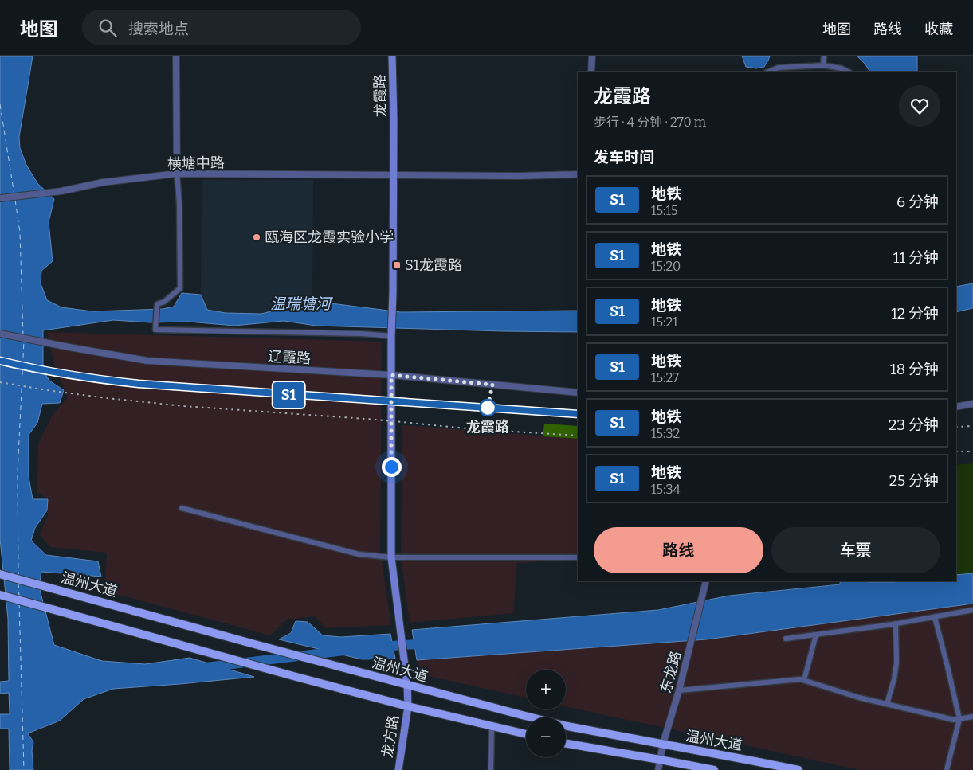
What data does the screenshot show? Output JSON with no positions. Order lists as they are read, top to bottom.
{
  "streets": {
    "main road": ["龙霞路", "温州大道", "龙方路"],
    "street": ["横塘中路", "辽霞路", "东龙路"]
  },
  "crossings": [
    ["龙霞路", "横塘中路"],
    ["龙霞路", "辽霞路"],
    ["龙霞路", "温州大道"],
    ["龙霞路", "龙方路"],
    ["温州大道", "东龙路"]
  ],
  "water": ["温瑞塘河"],
  "places": {
    "other": ["瓯海区龙霞实验小学", "龙霞路"],
    "transit": ["S1龙霞路"]
  },
  "lines": ["metro line S1"],
  "page": {
    "header": "地图",
    "search": "搜索地点",
    "nav": ["地图", "路线", "收藏"],
    "on_map": "S1",
    "heading": [
      ["龙霞路", "步行 · 4 分钟 · 270 m"],
      "发车时间"
    ],
    "list": [
      {
        "mark": "S1",
        "name": "地铁",
        "note": "15:15",
        "value": "6 分钟"
      },
      {
        "mark": "S1",
        "name": "地铁",
        "note": "15:20",
        "value": "11 分钟"
      },
      {
        "mark": "S1",
        "name": "地铁",
        "note": "15:21",
        "value": "12 分钟"
      },
      {
        "mark": "S1",
        "name": "地铁",
        "note": "15:27",
        "value": "18 分钟"
      },
      {
        "mark": "S1",
        "name": "地铁",
        "note": "15:32",
        "value": "23 分钟"
      },
      {
        "mark": "S1",
        "name": "地铁",
        "note": "15:34",
        "value": "25 分钟"
      }
    ],
    "buttons": ["路线", "车票"],
    "map_buttons": ["+", "−"]
  }
}
